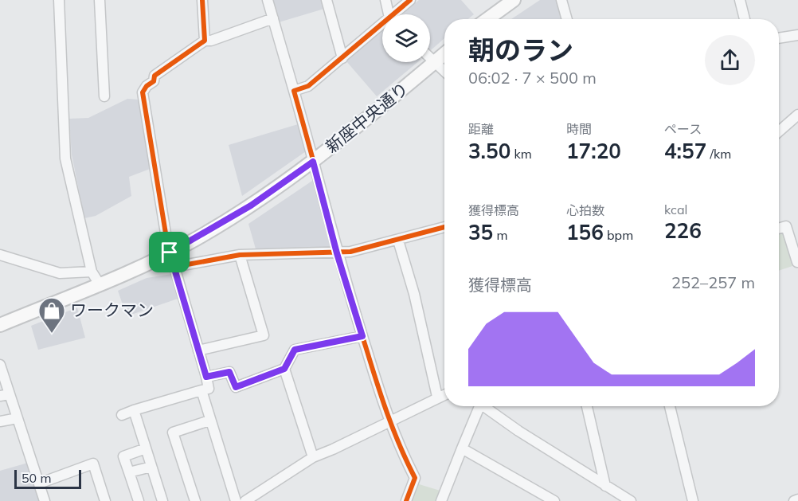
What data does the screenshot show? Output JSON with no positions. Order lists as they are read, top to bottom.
{
  "streets": {
    "street": ["新座中央通り"]
  },
  "places": {
    "shop": ["ワークマン"]
  },
  "scale_bar": "50 m",
  "page": {
    "heading": ["朝のラン", "06:02 · 7 × 500 m"],
    "stats": [
      ["距離", "3.50 km"],
      ["時間", "17:20"],
      ["ペース", "4:57 /km"],
      ["獲得標高", "35 m"],
      ["心拍数", "156 bpm"],
      ["kcal", "226"]
    ],
    "chart": ["獲得標高", "252–257 m"],
    "scale": "50 m"
  }
}
